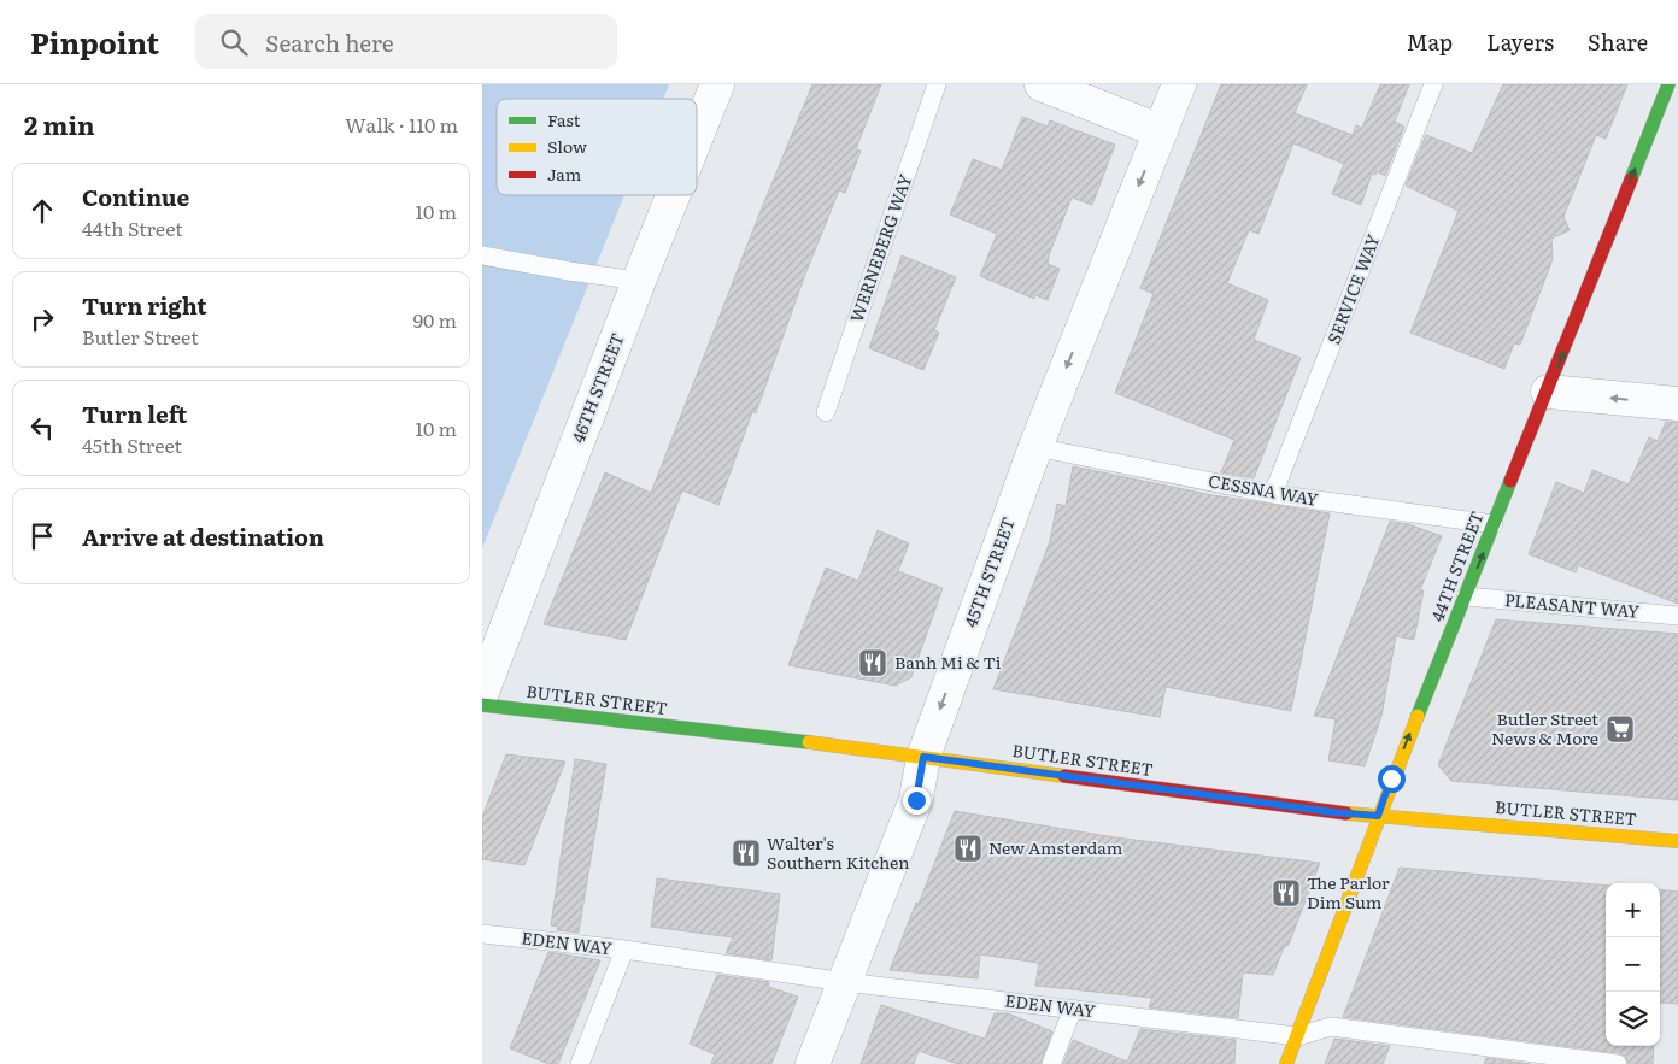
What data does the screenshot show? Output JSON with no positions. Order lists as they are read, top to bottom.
{
  "streets": {
    "main road": ["44TH STREET", "BUTLER STREET"],
    "street": ["46TH STREET", "45TH STREET"],
    "lane": [
      "WERNEBERG WAY",
      "SERVICE WAY",
      "CESSNA WAY",
      "PLEASANT WAY",
      "EDEN WAY"
    ]
  },
  "crossings": [
    ["SERVICE WAY", "CESSNA WAY"],
    ["CESSNA WAY", "44TH STREET"],
    ["CESSNA WAY", "45TH STREET"],
    ["44TH STREET", "PLEASANT WAY"],
    ["44TH STREET", "BUTLER STREET"],
    ["44TH STREET", "EDEN WAY"],
    ["45TH STREET", "BUTLER STREET"],
    ["45TH STREET", "EDEN WAY"]
  ],
  "one_way": ["44TH STREET", "45TH STREET"],
  "places": {
    "restaurant": [
      "Banh Mi & Ti",
      "New Amsterdam",
      "Walter's Southern Kitchen",
      "The Parlor Dim Sum"
    ],
    "supermarket": ["Butler Street News & More"]
  },
  "legend": ["Fast", "Slow", "Jam"],
  "page": {
    "header": "Pinpoint",
    "search": "Search here",
    "nav": ["Map", "Layers", "Share"],
    "heading": ["2 min", "Walk · 110 m"],
    "list": [
      ["Continue", "44th Street", "10 m"],
      ["Turn right", "Butler Street", "90 m"],
      ["Turn left", "45th Street", "10 m"],
      "Arrive at destination"
    ],
    "map_buttons": ["+", "−"]
  }
}
